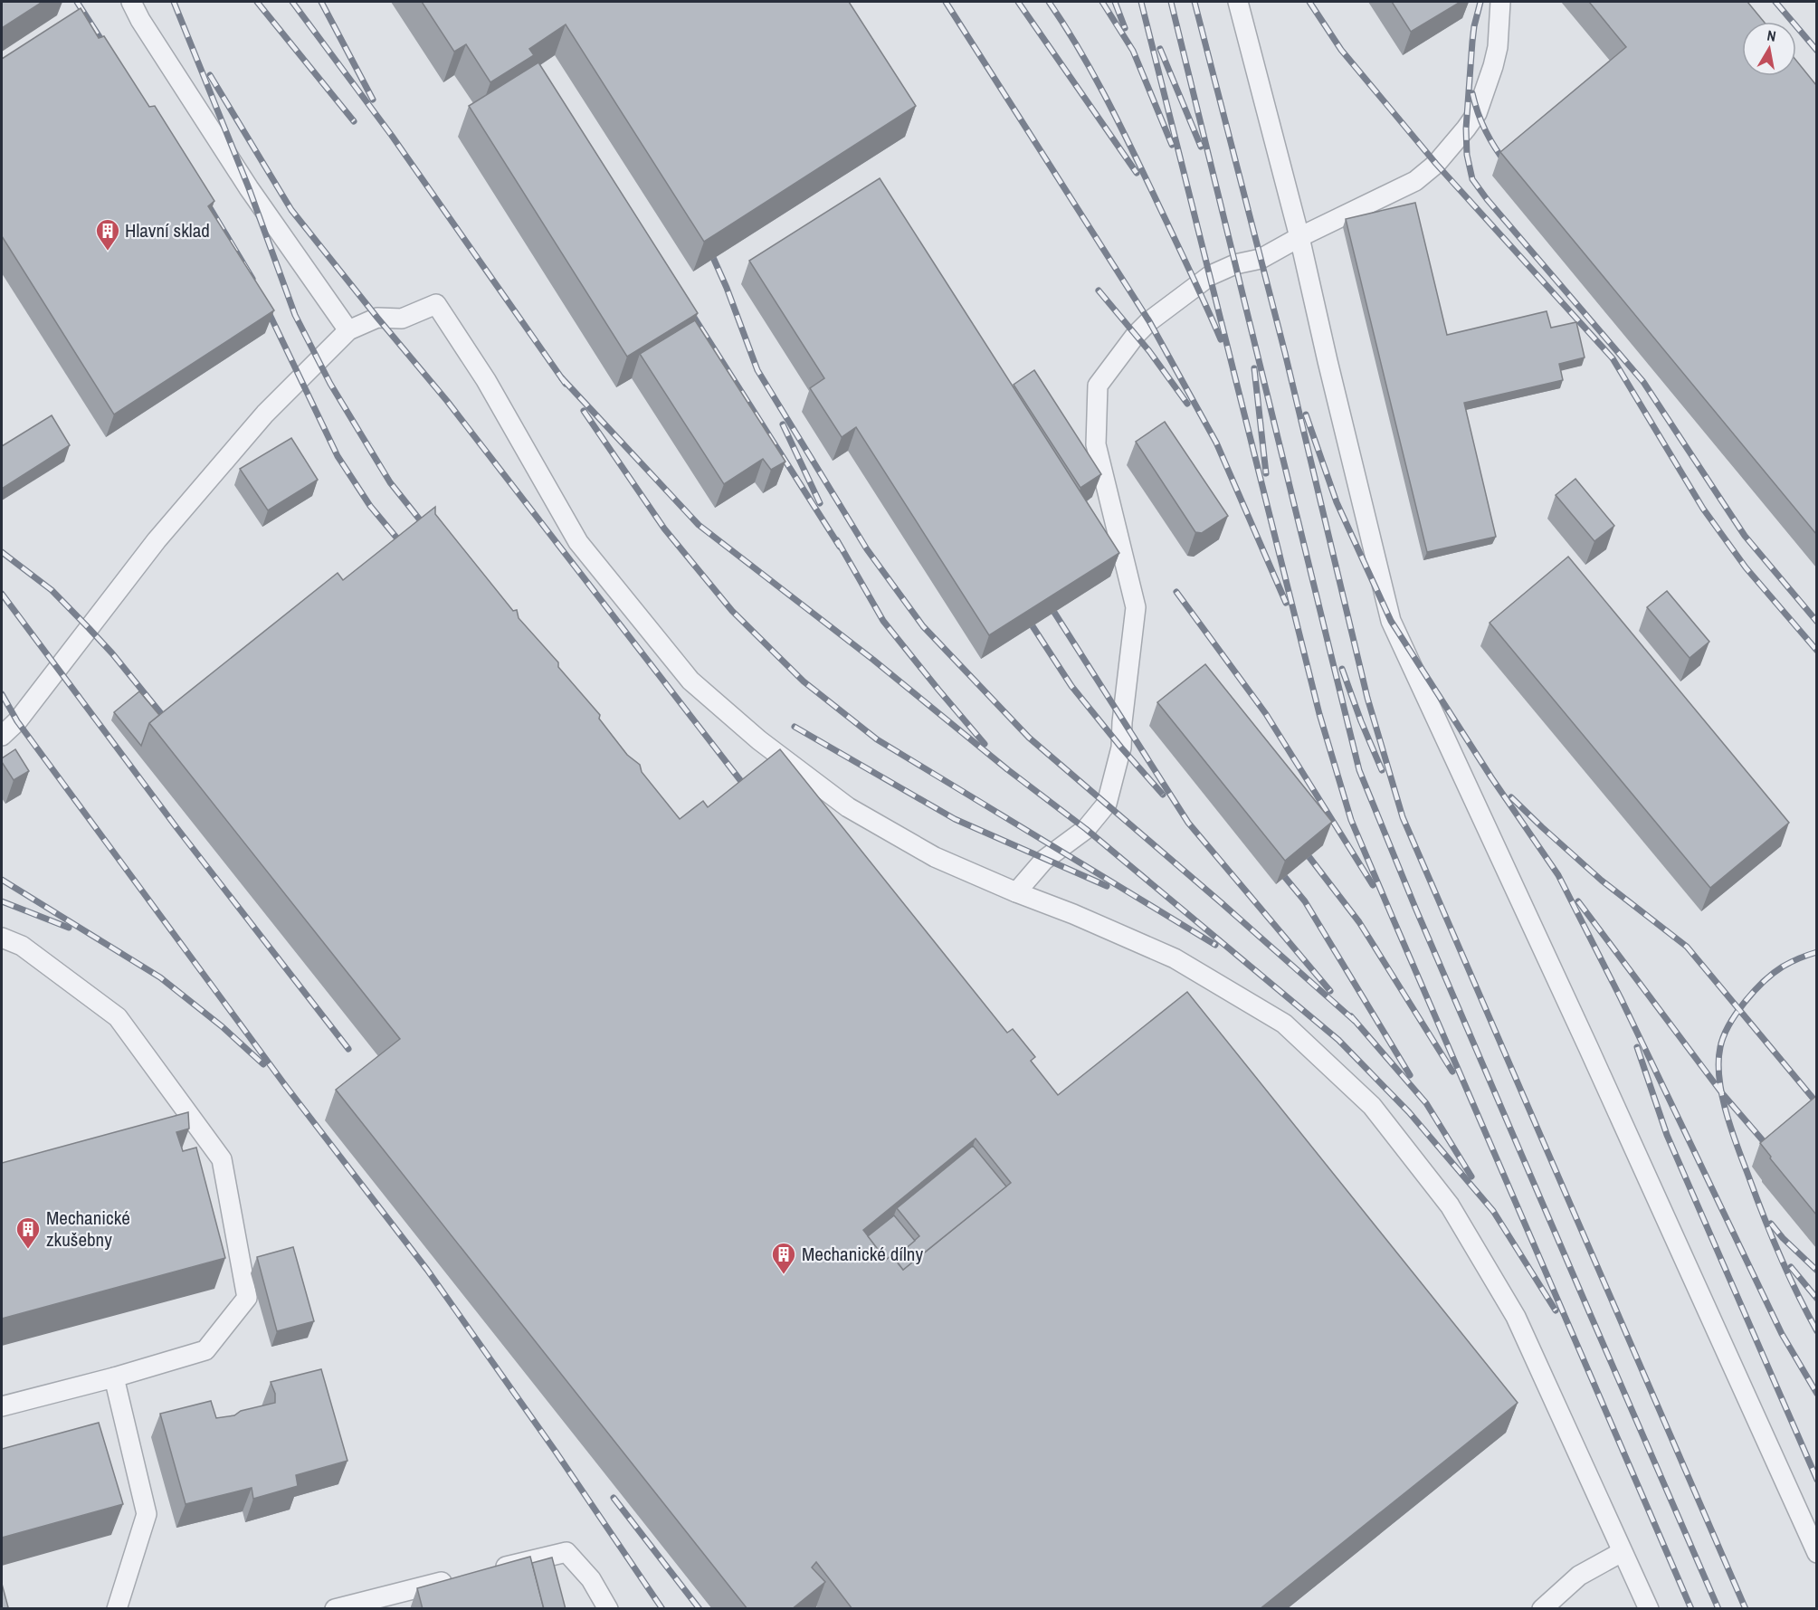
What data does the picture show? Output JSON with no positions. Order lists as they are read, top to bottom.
{
  "places": {
    "building": ["Hlavní sklad", "Mechanické zkušebny", "Mechanické dílny"]
  },
  "north": "top"
}
